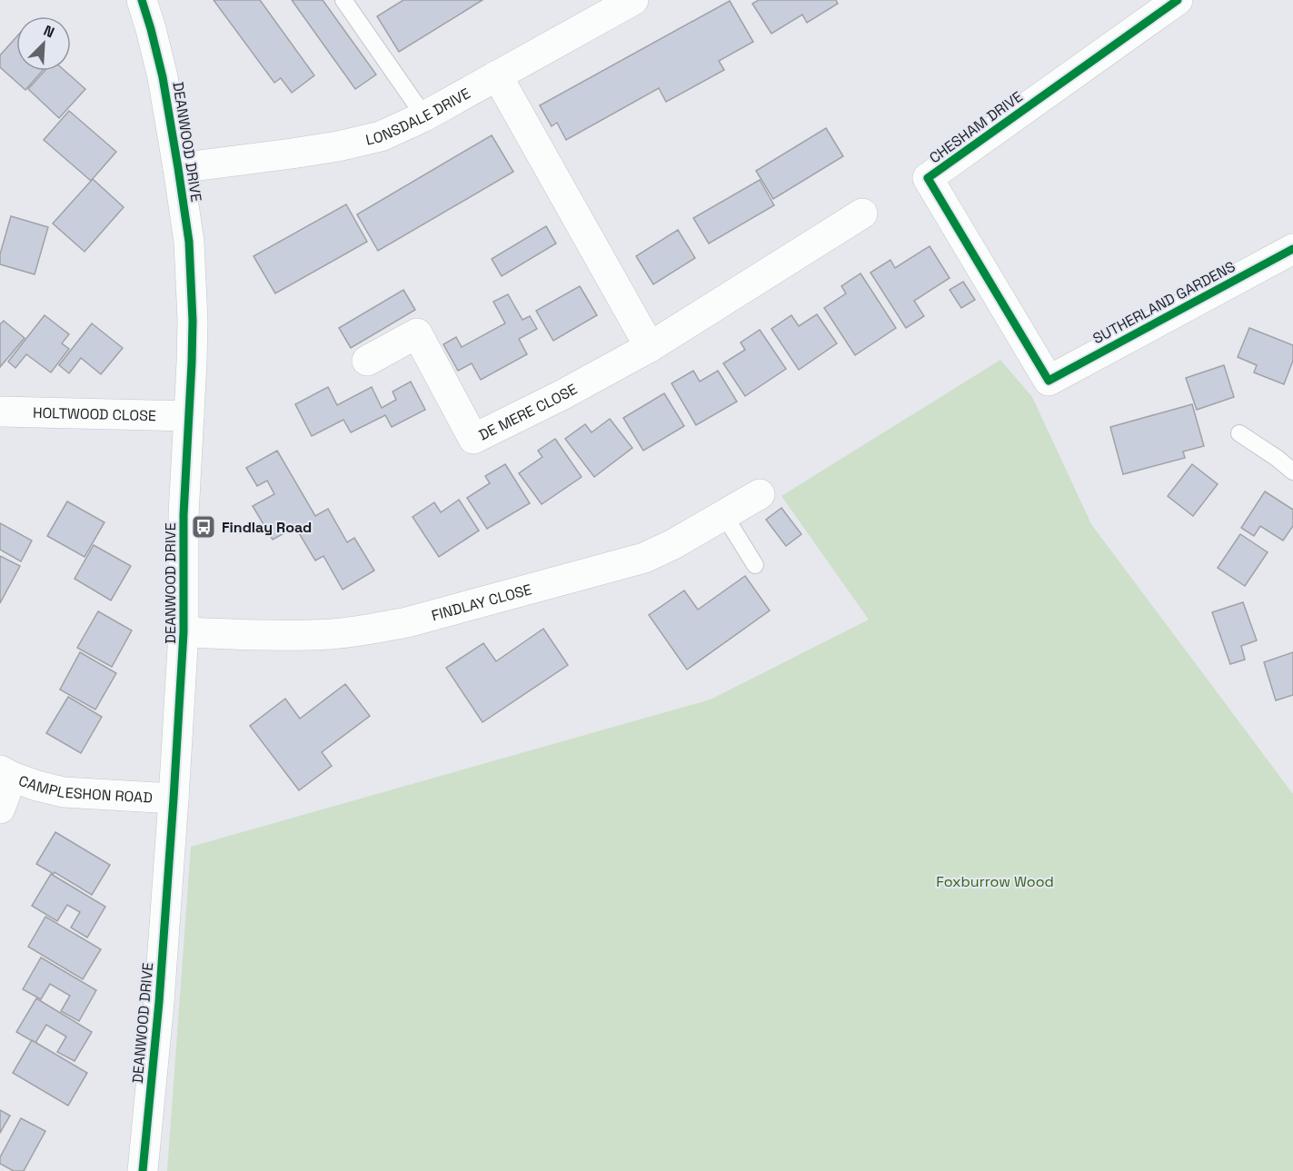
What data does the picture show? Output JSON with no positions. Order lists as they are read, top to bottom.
{
  "streets": {
    "street": [
      "LONSDALE DRIVE",
      "CHESHAM DRIVE",
      "DEANWOOD DRIVE",
      "SUTHERLAND GARDENS",
      "DE MERE CLOSE",
      "HOLTWOOD CLOSE",
      "FINDLAY CLOSE",
      "CAMPLESHON ROAD"
    ]
  },
  "crossings": [
    ["LONSDALE DRIVE", "DEANWOOD DRIVE"],
    ["CHESHAM DRIVE", "SUTHERLAND GARDENS"],
    ["DEANWOOD DRIVE", "HOLTWOOD CLOSE"],
    ["DEANWOOD DRIVE", "FINDLAY CLOSE"],
    ["DEANWOOD DRIVE", "CAMPLESHON ROAD"]
  ],
  "parks": ["Foxburrow Wood"],
  "places": {
    "bus stop": ["Findlay Road"]
  },
  "north": "top right"
}
